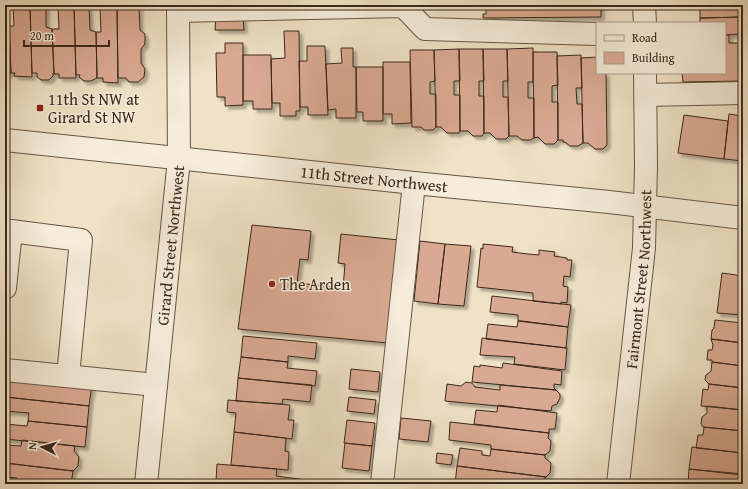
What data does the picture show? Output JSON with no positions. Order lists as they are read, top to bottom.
{
  "streets": {
    "street": ["11th Street Northwest", "Girard Street Northwest", "Fairmont Street Northwest"]
  },
  "crossings": [
    ["11th Street Northwest", "Girard Street Northwest"],
    ["11th Street Northwest", "Fairmont Street Northwest"]
  ],
  "places": {
    "transit": ["11th St NW at Girard St NW"],
    "other": ["The Arden"]
  },
  "legend": ["Road", "Building"],
  "scale_bar": "20 m",
  "north": "left"
}
